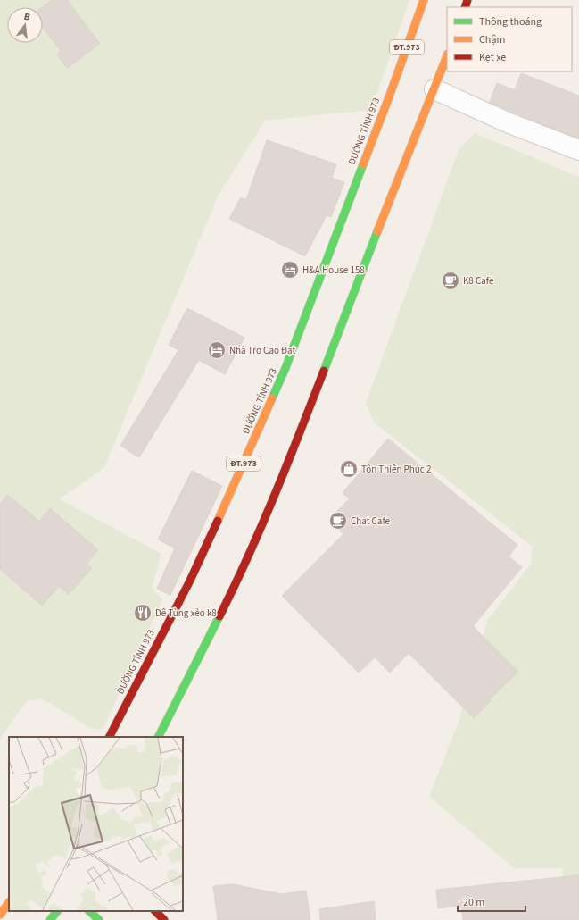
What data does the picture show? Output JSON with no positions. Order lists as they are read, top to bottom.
{
  "streets": {
    "main road": ["ĐT.973", "ĐƯỜNG TỈNH 973"]
  },
  "places": {
    "hotel": ["H&A House 158", "Nhà Trọ Cao Đạt"],
    "cafe": ["K8 Cafe", "Chat Cafe"],
    "shop": ["Tôn Thiên Phúc 2"],
    "restaurant": ["Dê Tùng xẻo k8"]
  },
  "legend": ["Thông thoáng", "Chậm", "Kẹt xe"],
  "scale_bar": "20 m",
  "north": "top"
}
